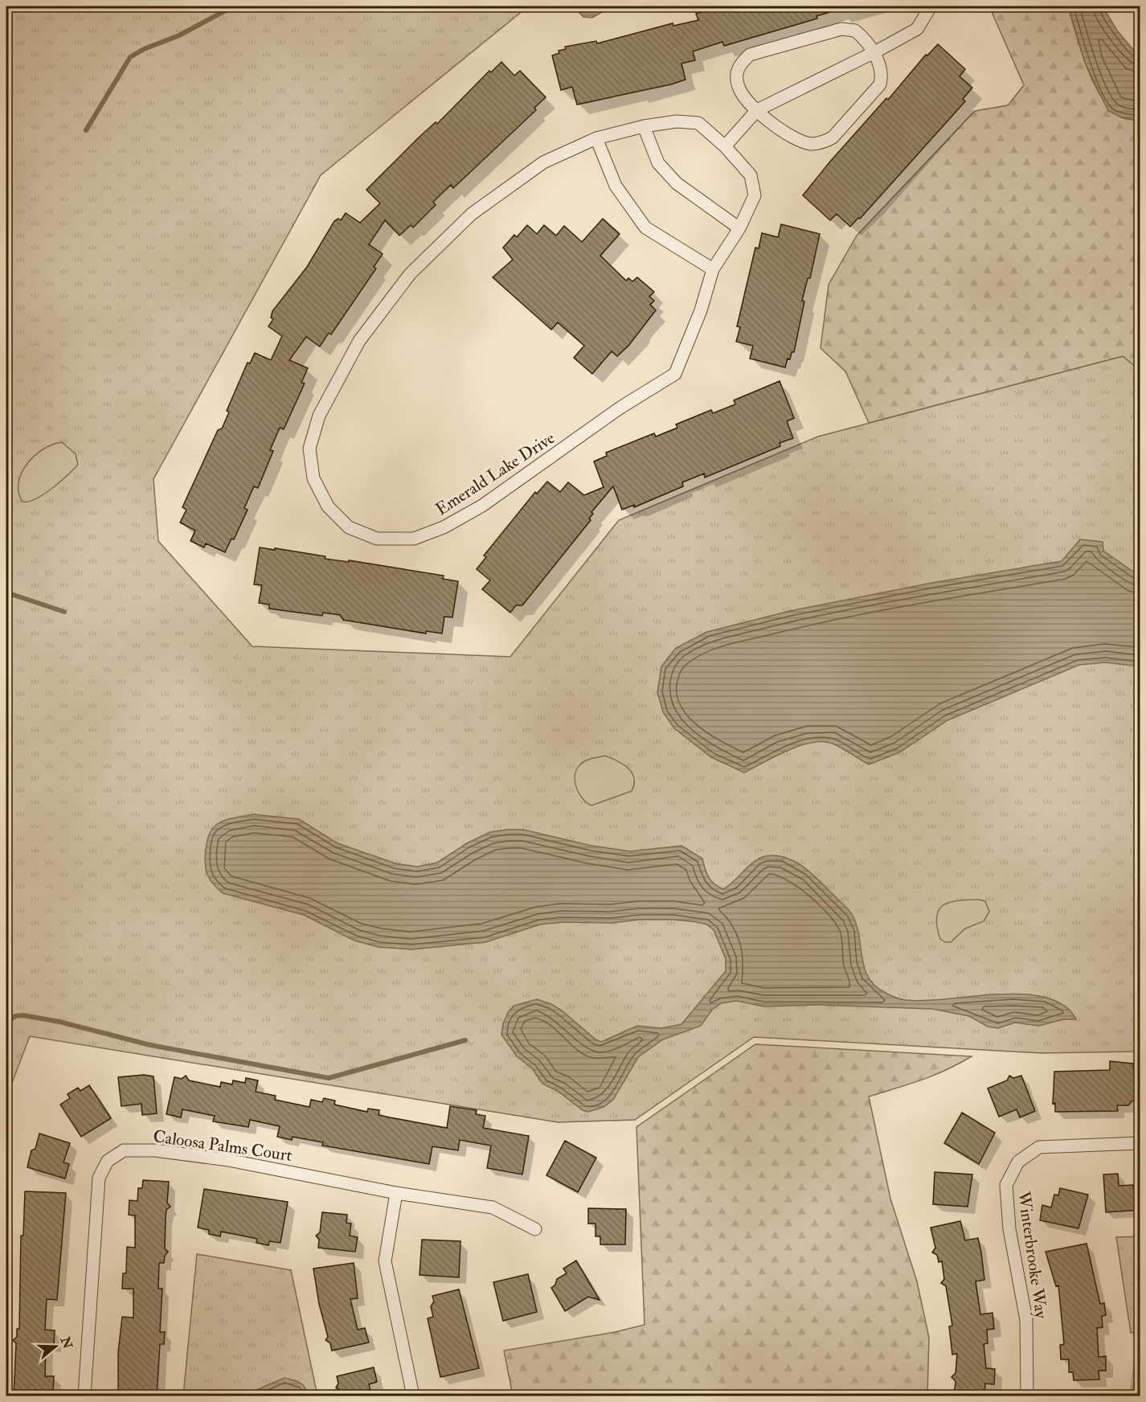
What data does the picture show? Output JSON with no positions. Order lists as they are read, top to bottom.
{
  "streets": {
    "street": ["Emerald Lake Drive", "Caloosa Palms Court", "Winterbrooke Way"]
  },
  "north": "right"
}
